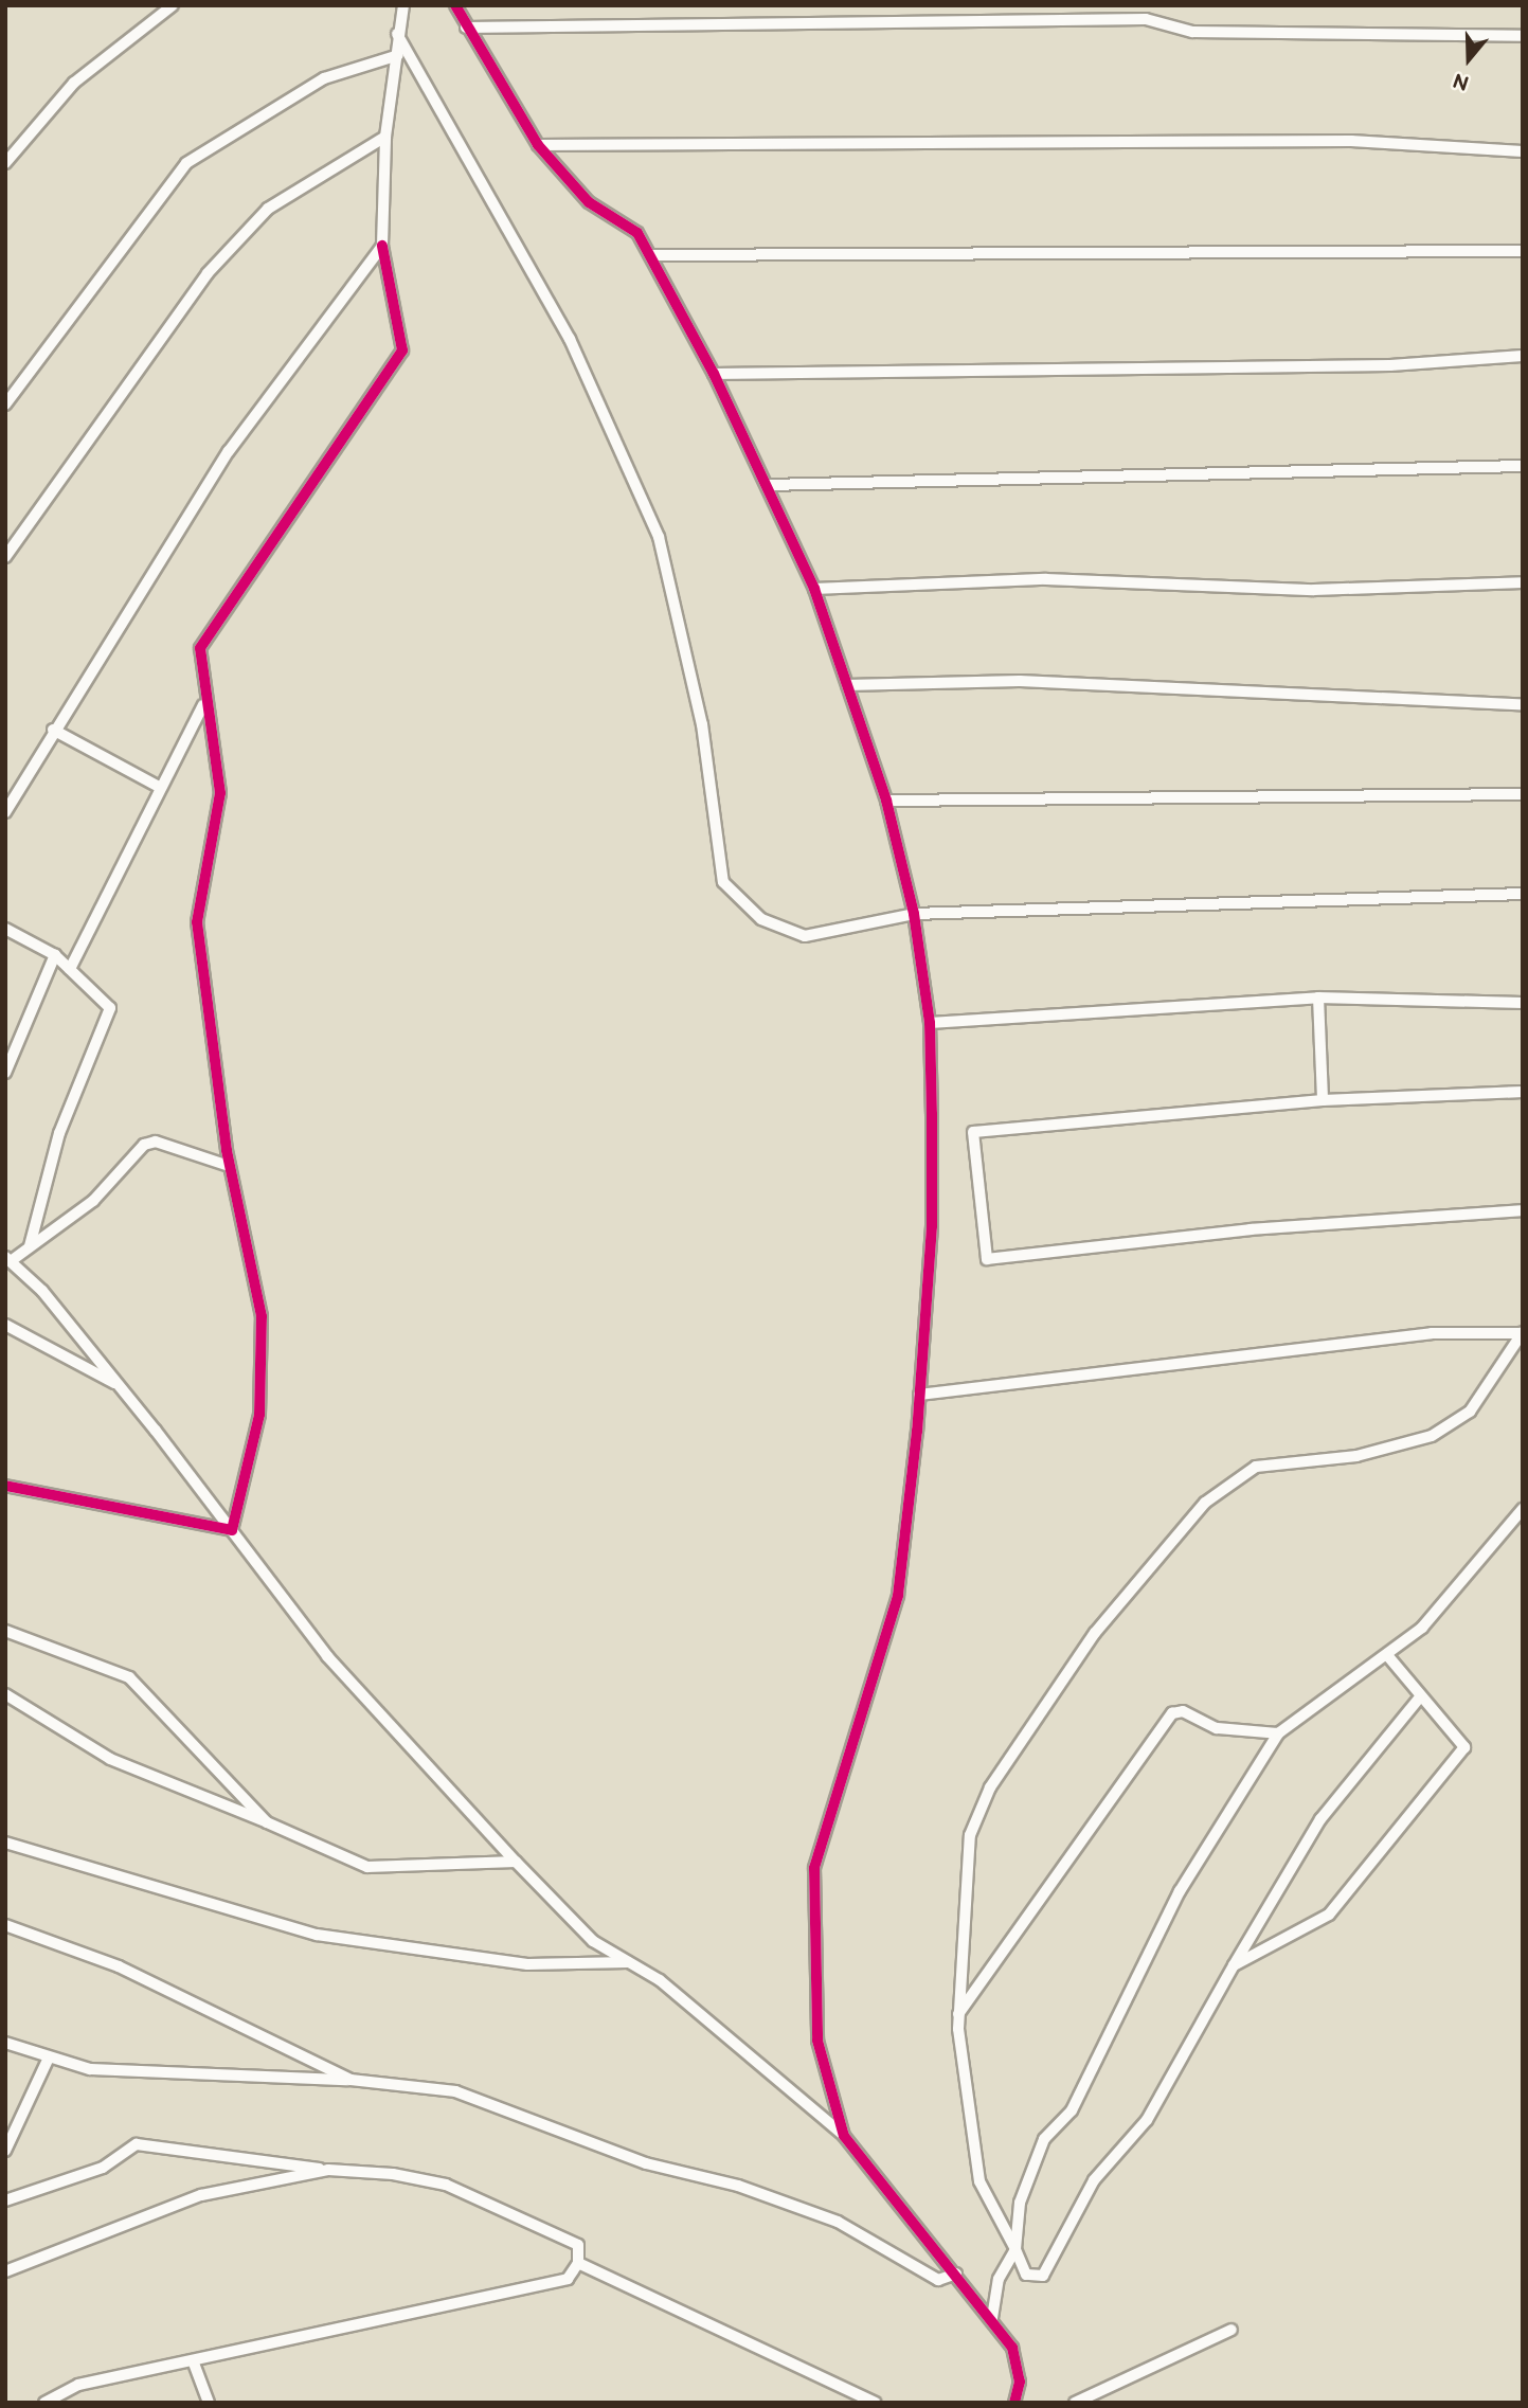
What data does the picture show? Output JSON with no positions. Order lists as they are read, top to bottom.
{
  "north": "bottom"
}
